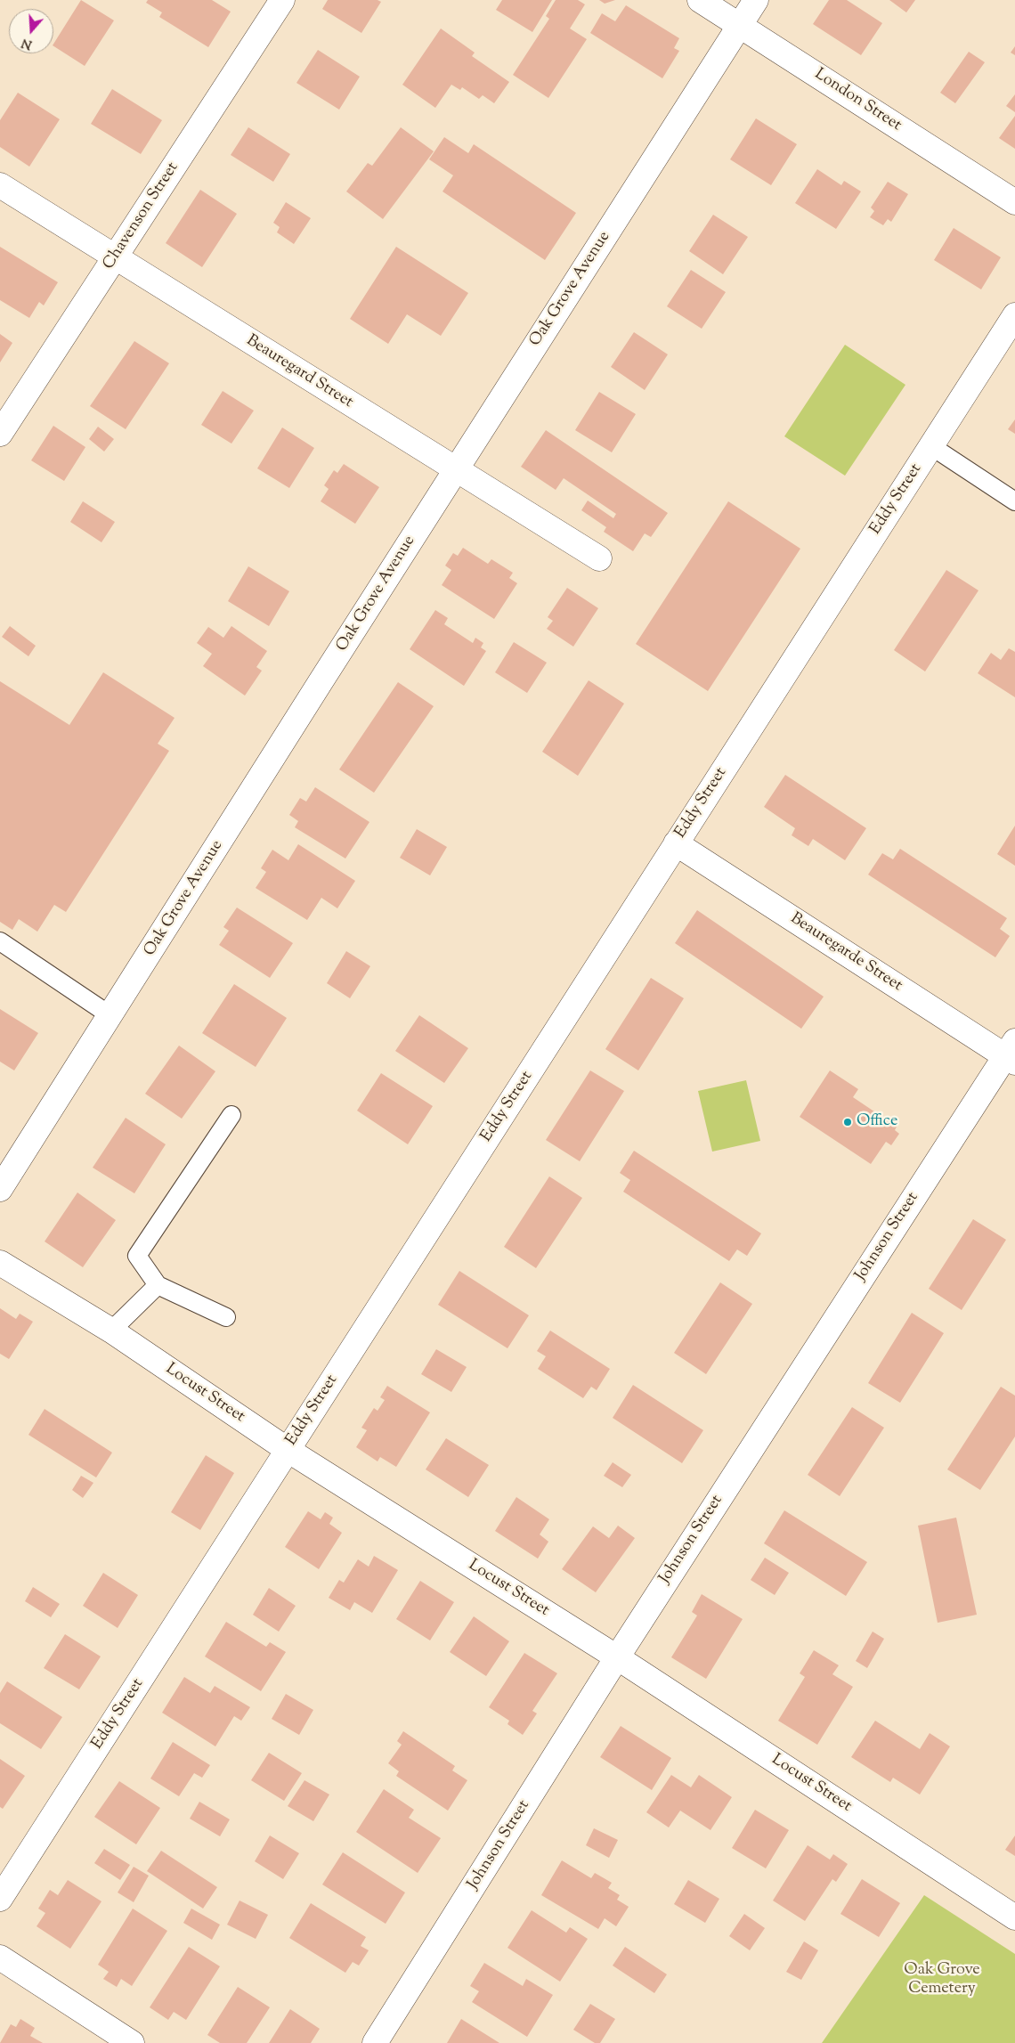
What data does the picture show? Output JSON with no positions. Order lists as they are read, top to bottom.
{
  "streets": {
    "street": [
      "London Street",
      "Chavenson Street",
      "Oak Grove Avenue",
      "Beauregard Street",
      "Eddy Street",
      "Beauregarde Street",
      "Johnson Street",
      "Locust Street"
    ]
  },
  "crossings": [
    ["London Street", "Oak Grove Avenue"],
    ["Chavenson Street", "Beauregard Street"],
    ["Oak Grove Avenue", "Beauregard Street"],
    ["Eddy Street", "Beauregarde Street"],
    ["Eddy Street", "Locust Street"],
    ["Beauregarde Street", "Johnson Street"],
    ["Johnson Street", "Locust Street"]
  ],
  "parks": ["Oak Grove Cemetery"],
  "places": ["Office"],
  "north": "bottom"
}
